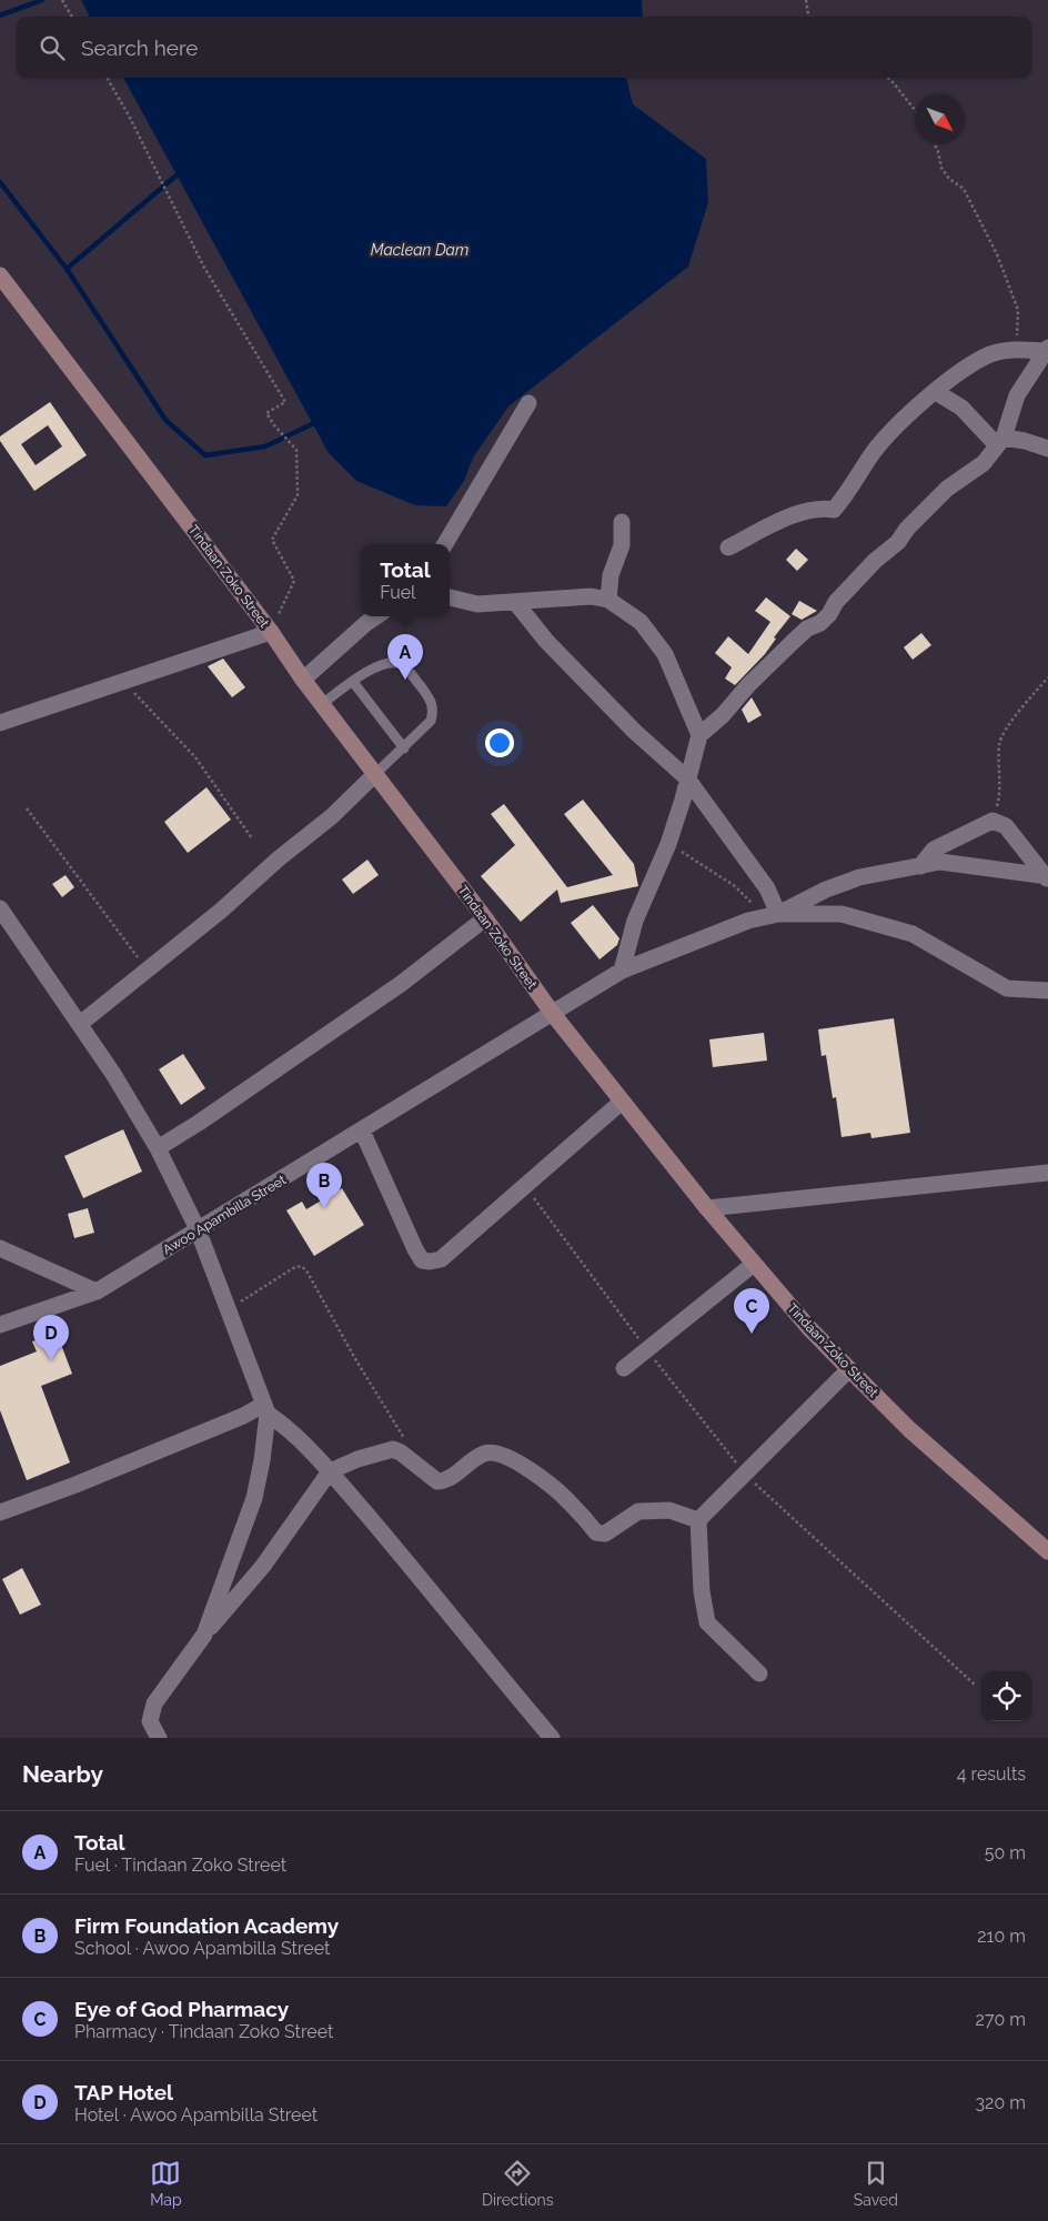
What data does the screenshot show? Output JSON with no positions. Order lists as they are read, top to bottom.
{
  "streets": {
    "main road": ["Tindaan Zoko Street"],
    "street": ["Awoo Apambilla Street"]
  },
  "crossings": [
    ["Tindaan Zoko Street", "Awoo Apambilla Street"]
  ],
  "water": ["Maclean Dam"],
  "north": "bottom right",
  "page": {
    "search": "Search here",
    "popup": ["Total", "Fuel"],
    "pins": [
      "A",
      "B",
      "C",
      "D"
    ],
    "heading": ["Nearby", "4 results"],
    "list": [
      {
        "mark": "A",
        "name": "Total",
        "note": "Fuel · Tindaan Zoko Street",
        "value": "50 m"
      },
      {
        "mark": "B",
        "name": "Firm Foundation Academy",
        "note": "School · Awoo Apambilla Street",
        "value": "210 m"
      },
      {
        "mark": "C",
        "name": "Eye of God Pharmacy",
        "note": "Pharmacy · Tindaan Zoko Street",
        "value": "270 m"
      },
      {
        "mark": "D",
        "name": "TAP Hotel",
        "note": "Hotel · Awoo Apambilla Street",
        "value": "320 m"
      }
    ],
    "nav": ["Map", "Directions", "Saved"]
  }
}
